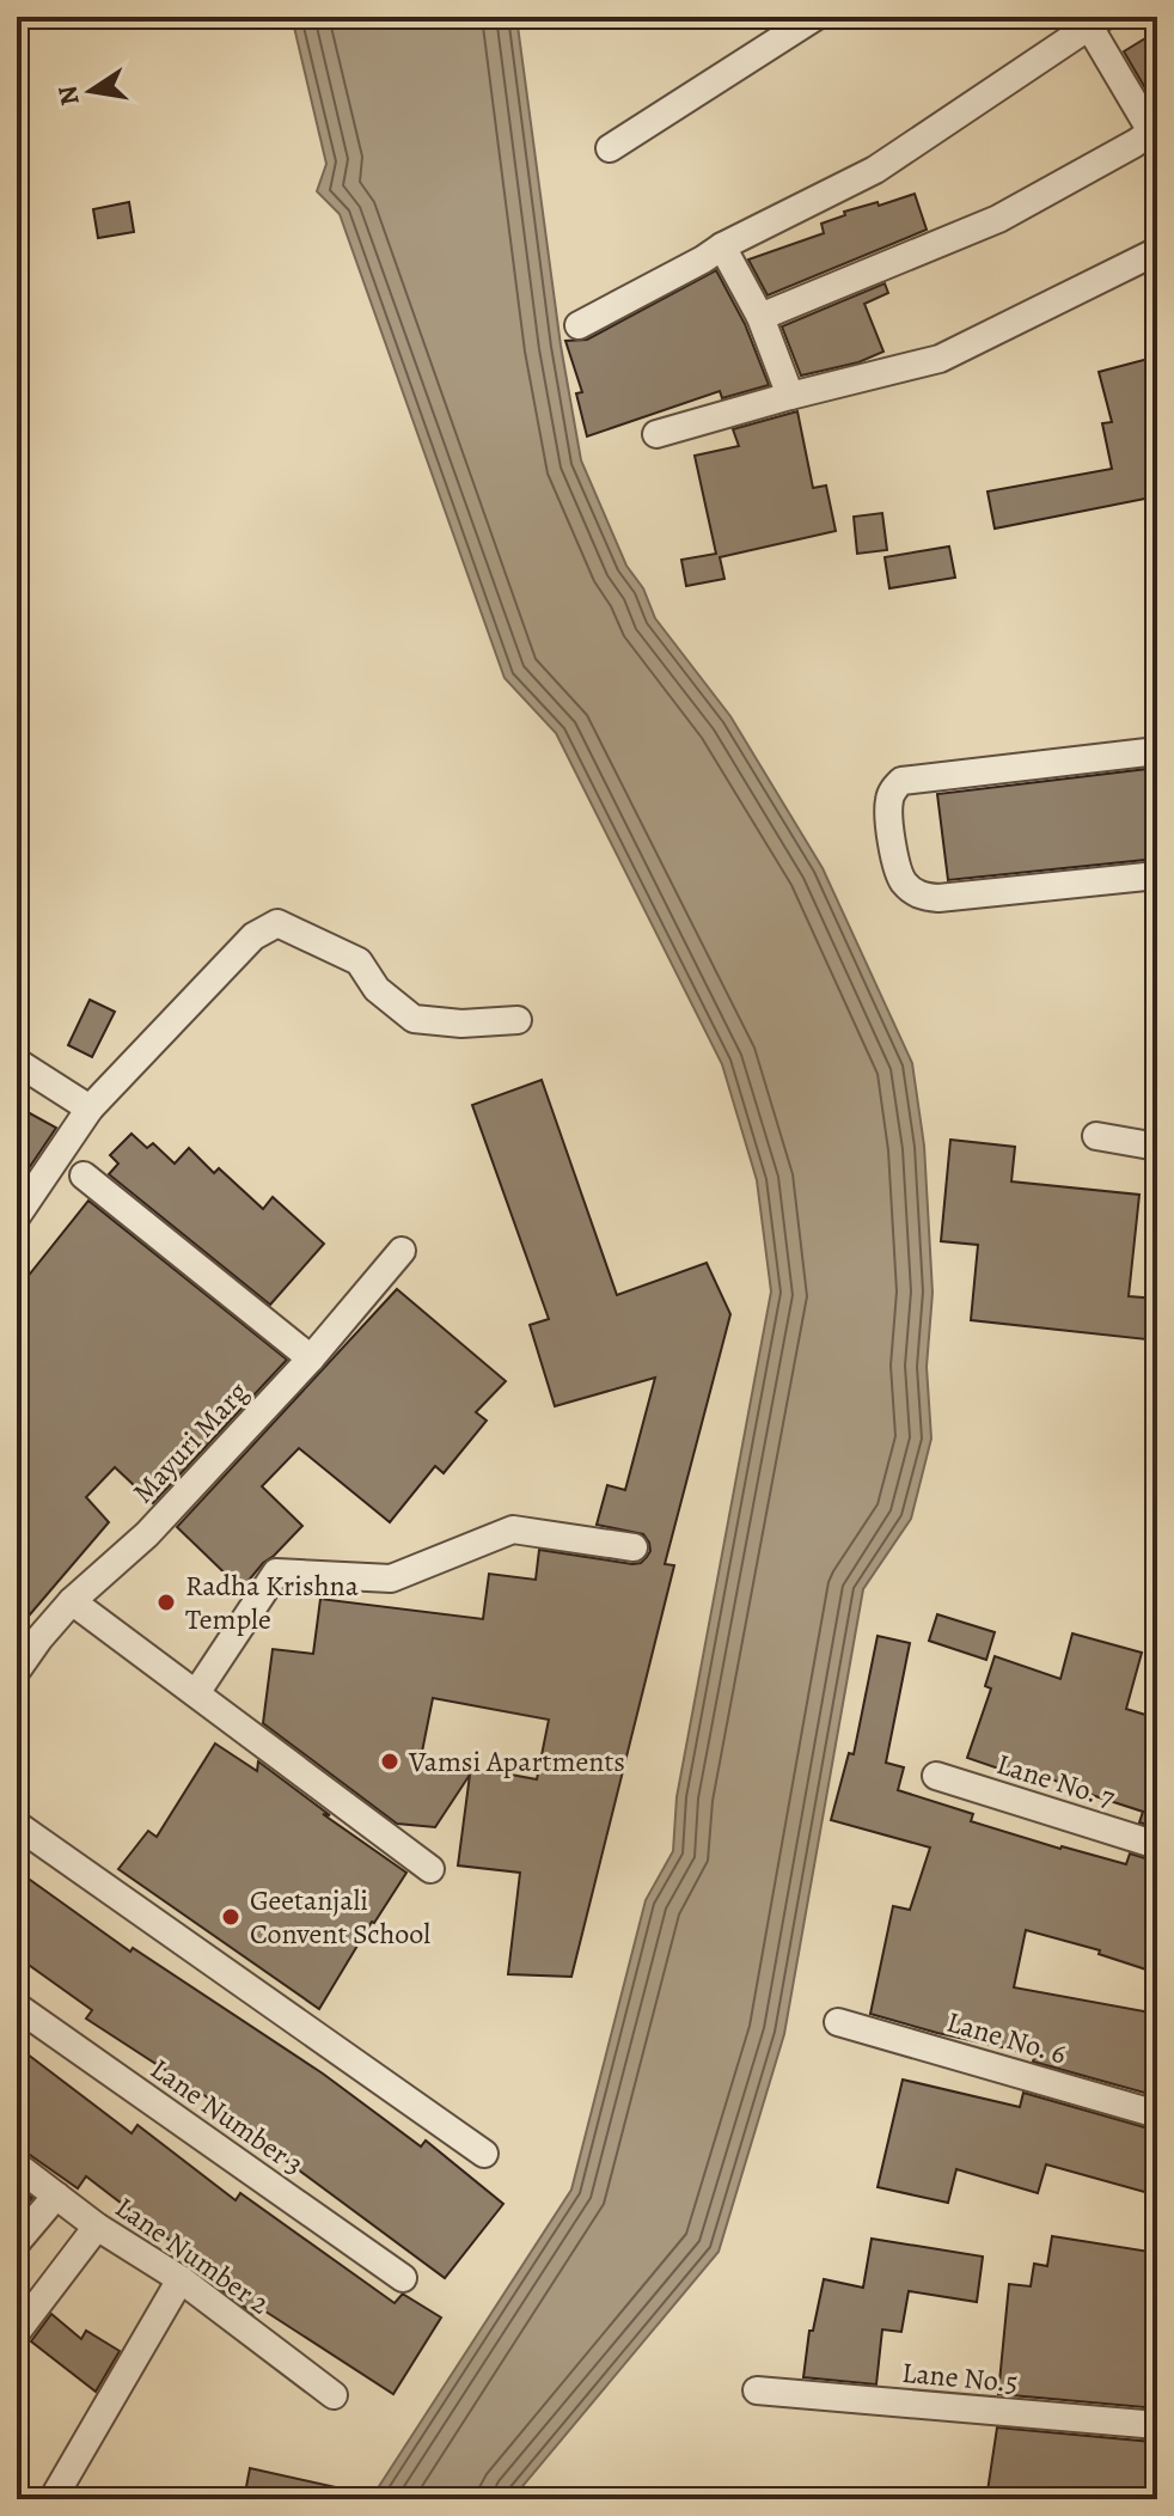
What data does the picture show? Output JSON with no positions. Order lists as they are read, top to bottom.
{
  "streets": {
    "street": [
      "Mayuri Marg",
      "Lane No. 7",
      "Lane No. 6",
      "Lane Number 3",
      "Lane Number 2",
      "Lane No.5"
    ]
  },
  "places": ["Radha Krishna Temple", "Vamsi Apartments", "Geetanjali Convent School"],
  "north": "left"
}
